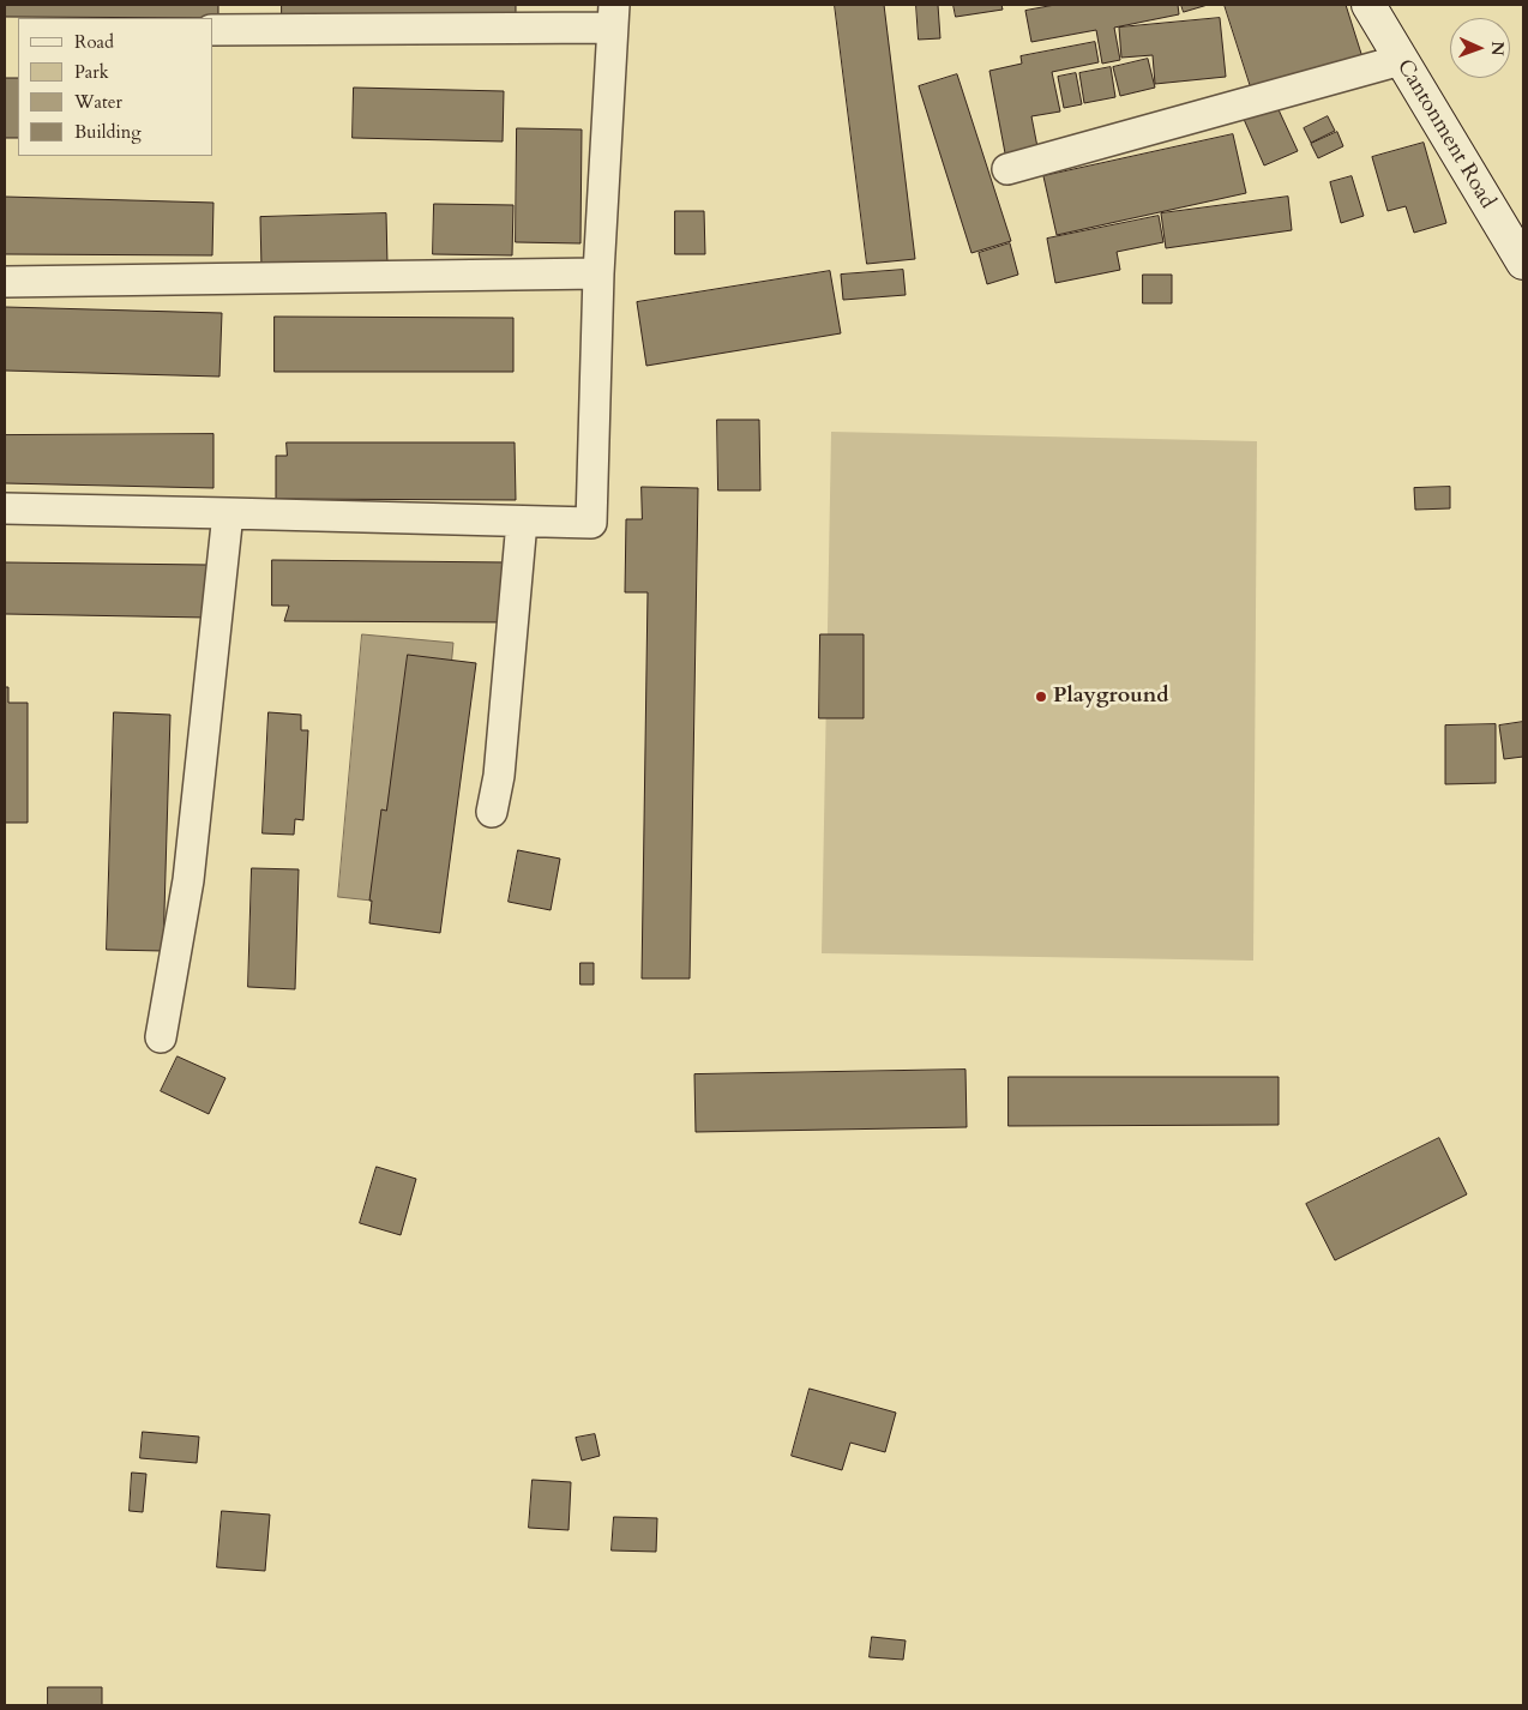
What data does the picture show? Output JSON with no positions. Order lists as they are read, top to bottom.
{
  "streets": {
    "street": ["Cantonment Road"]
  },
  "places": ["Playground"],
  "legend": [
    "Road",
    "Park",
    "Water",
    "Building"
  ],
  "north": "right"
}
